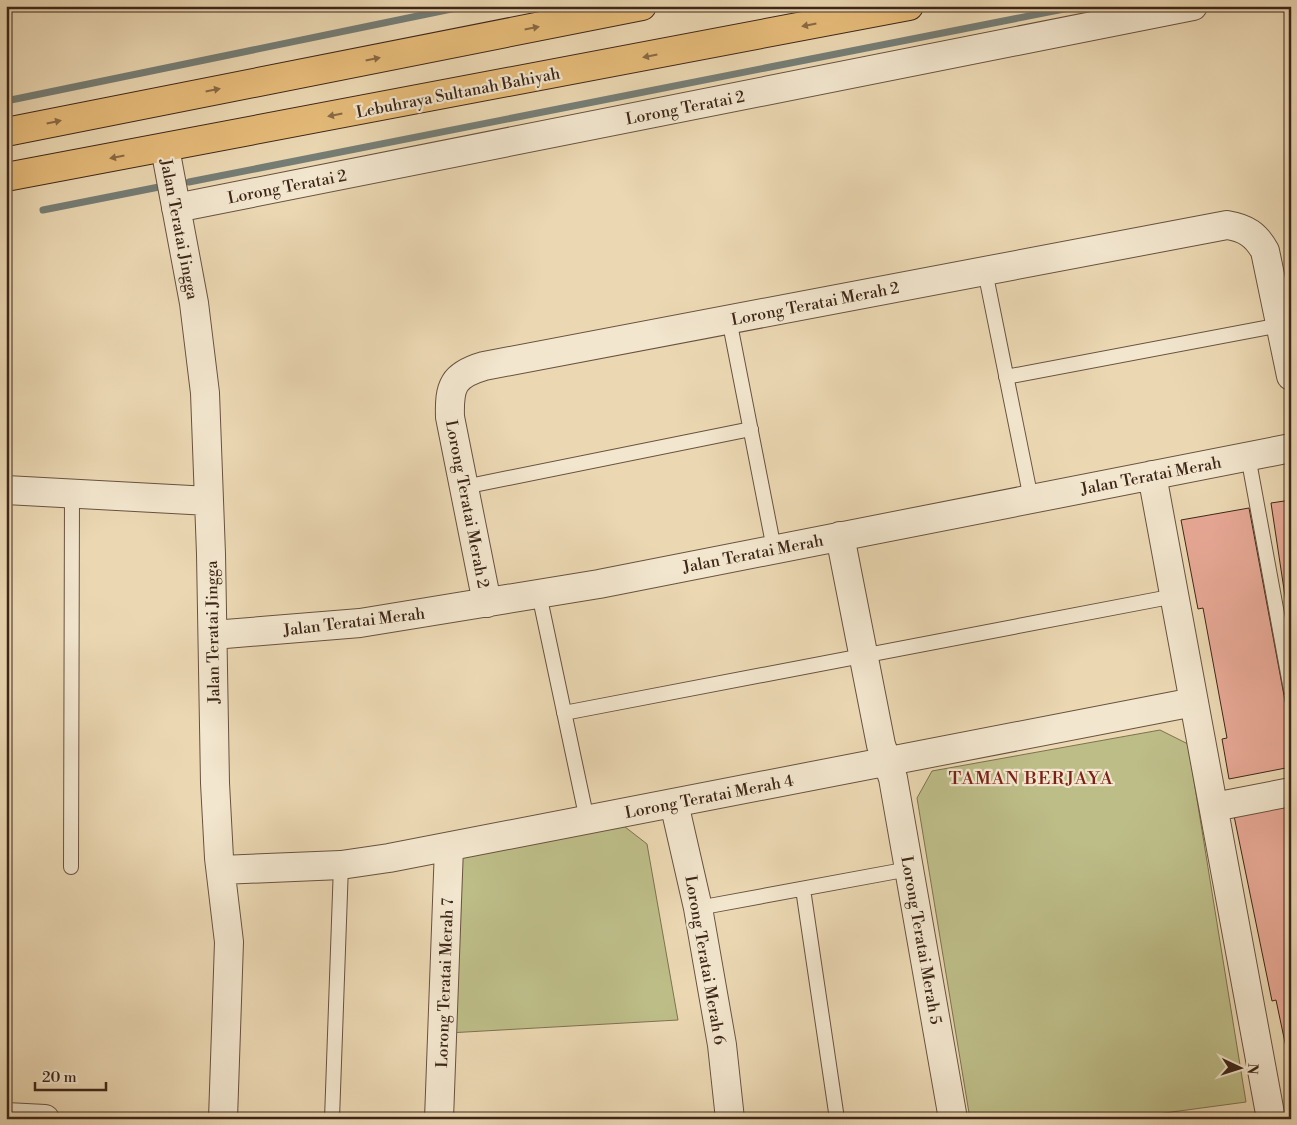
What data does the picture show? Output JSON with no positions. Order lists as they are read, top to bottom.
{
  "streets": {
    "main road": ["Lebuhraya Sultanah Bahiyah"],
    "street": [
      "Lorong Teratai 2",
      "Jalan Teratai Jingga",
      "Lorong Teratai Merah 2",
      "Jalan Teratai Merah",
      "Lorong Teratai Merah 4",
      "Lorong Teratai Merah 5",
      "Lorong Teratai Merah 6",
      "Lorong Teratai Merah 7"
    ]
  },
  "crossings": [
    ["Lebuhraya Sultanah Bahiyah", "Jalan Teratai Jingga"],
    ["Lorong Teratai 2", "Jalan Teratai Jingga"],
    ["Jalan Teratai Jingga", "Jalan Teratai Merah"],
    ["Jalan Teratai Jingga", "Lorong Teratai Merah 4"],
    ["Lorong Teratai Merah 2", "Jalan Teratai Merah"],
    ["Jalan Teratai Merah", "Lorong Teratai Merah 5"],
    ["Lorong Teratai Merah 4", "Lorong Teratai Merah 5"],
    ["Lorong Teratai Merah 4", "Lorong Teratai Merah 6"],
    ["Lorong Teratai Merah 4", "Lorong Teratai Merah 7"]
  ],
  "districts": ["TAMAN BERJAYA"],
  "scale_bar": "20 m",
  "north": "right"
}
